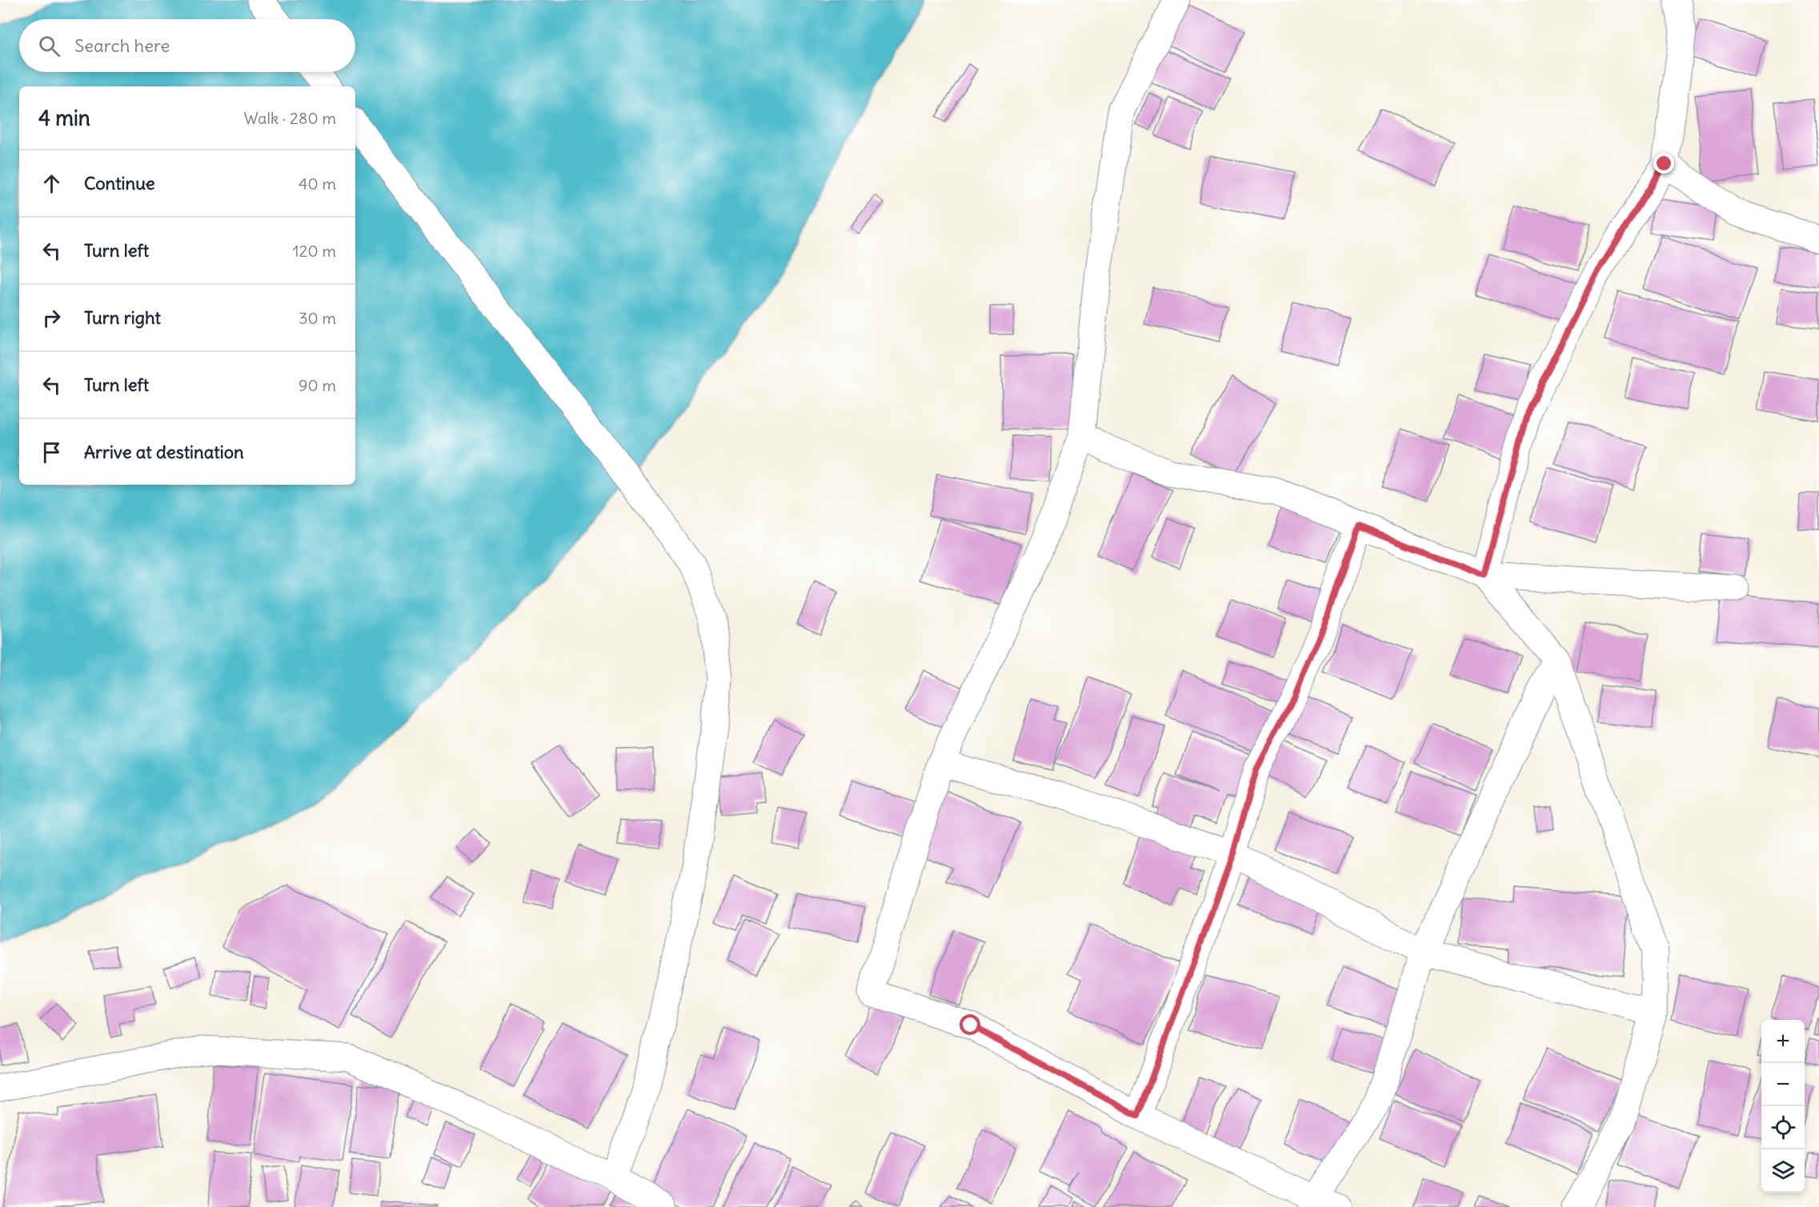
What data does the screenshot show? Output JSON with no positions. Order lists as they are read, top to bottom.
{
  "page": {
    "search": "Search here",
    "heading": ["4 min", "Walk · 280 m"],
    "list": [
      ["Continue", "40 m"],
      ["Turn left", "120 m"],
      ["Turn right", "30 m"],
      ["Turn left", "90 m"],
      "Arrive at destination"
    ],
    "map_buttons": ["+", "−"]
  }
}
